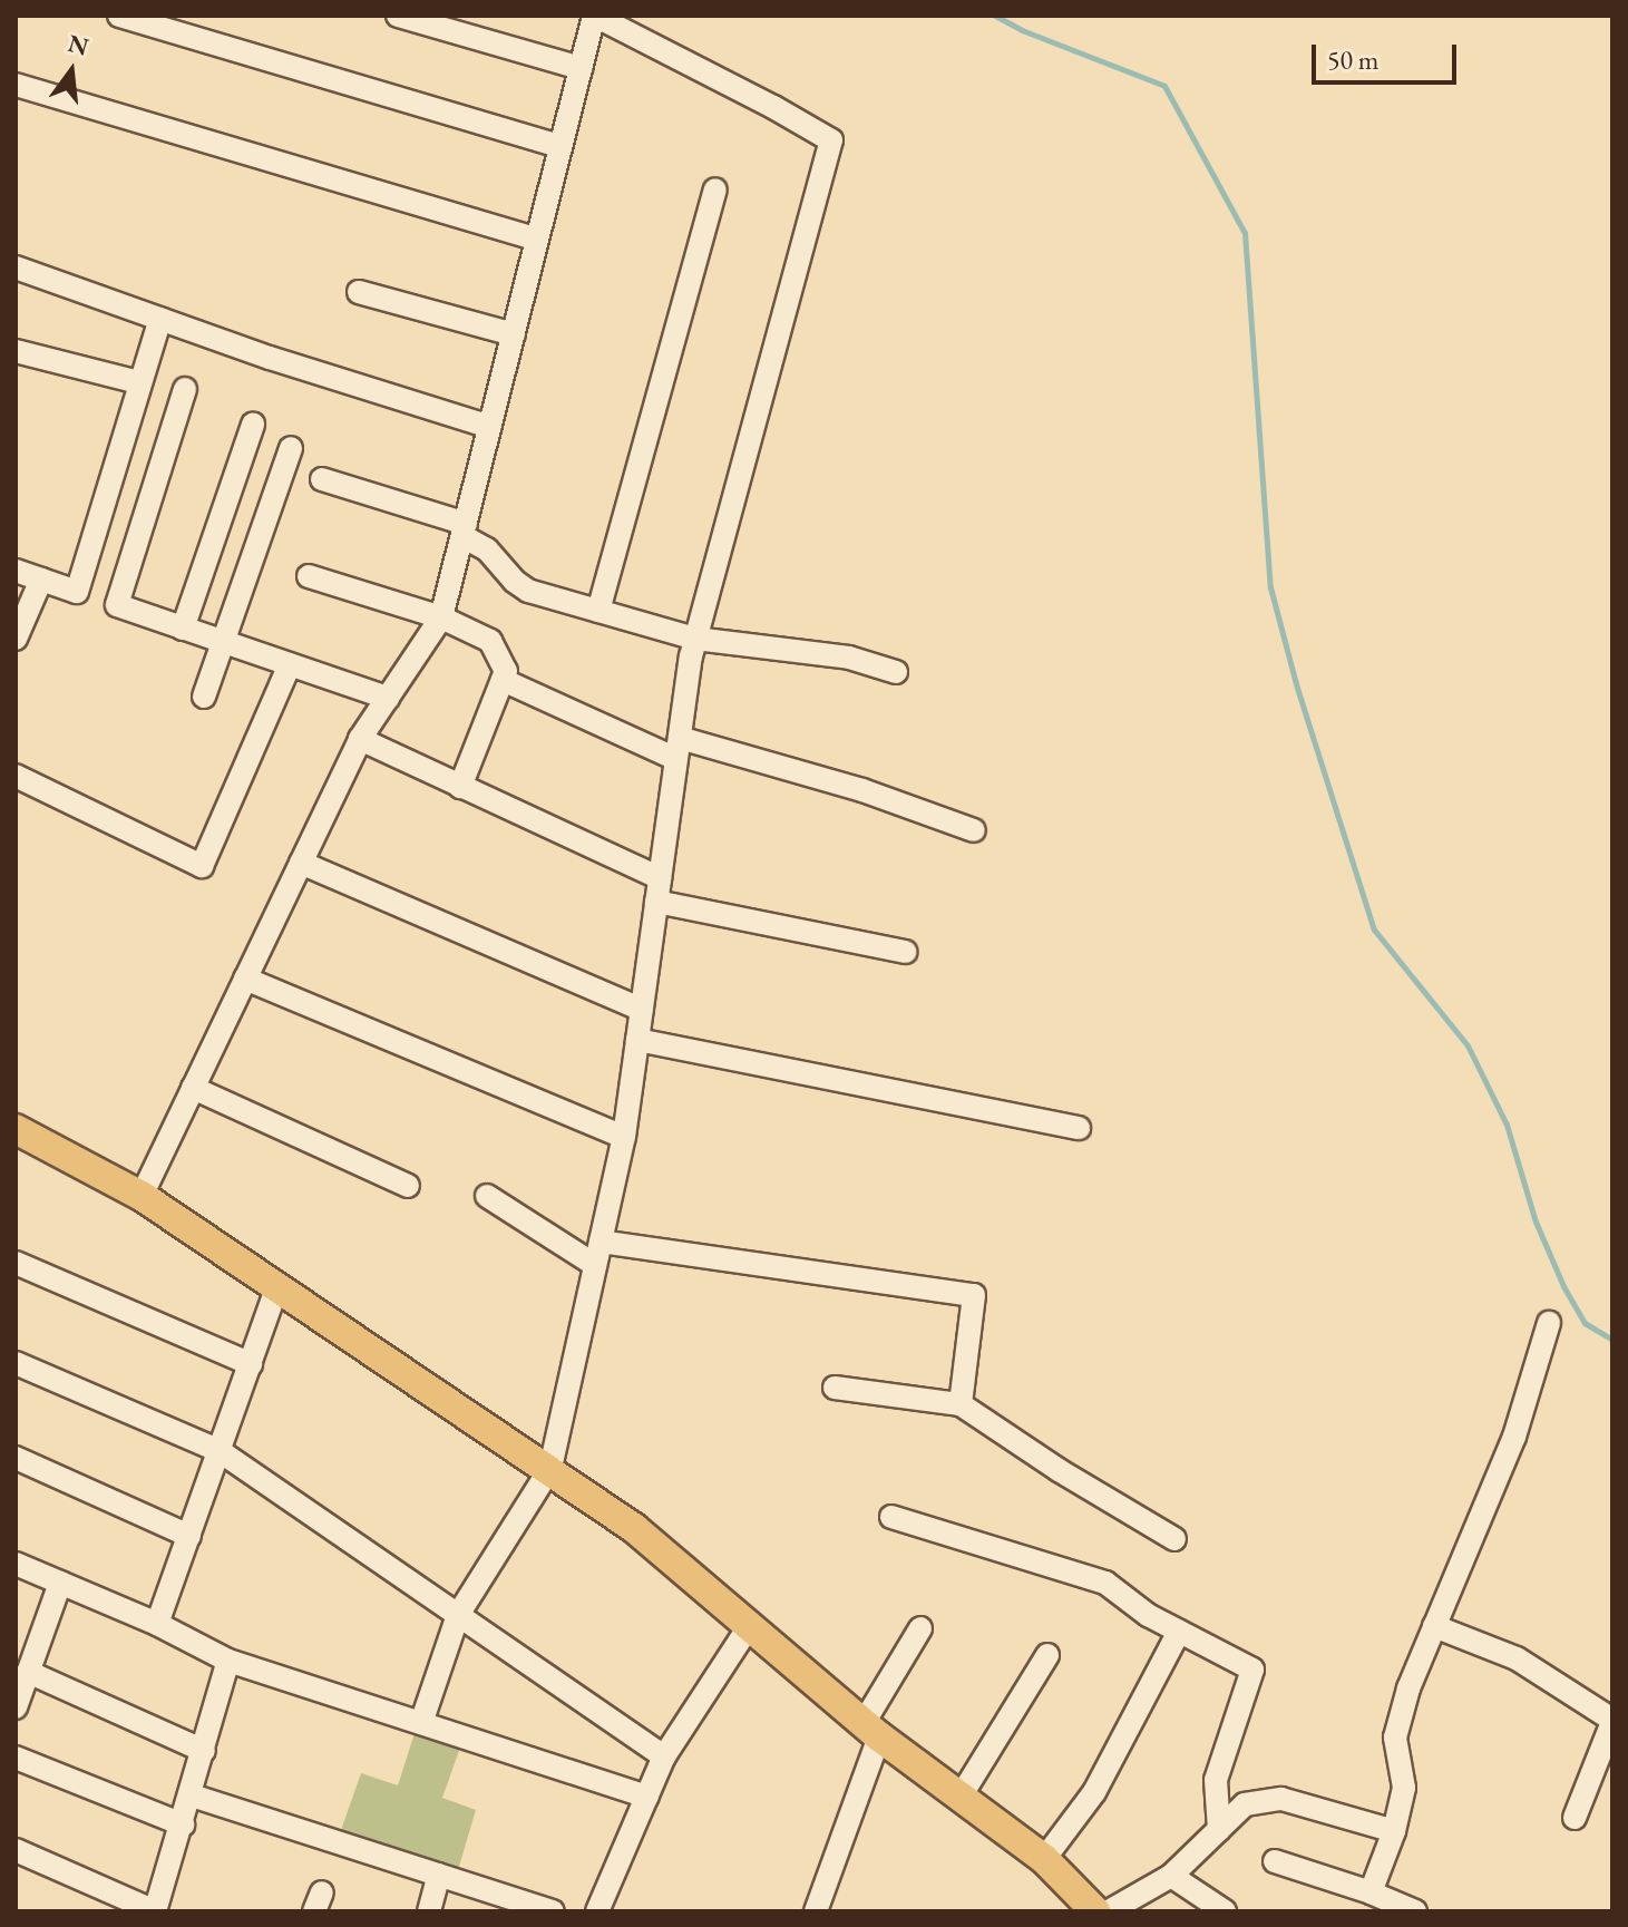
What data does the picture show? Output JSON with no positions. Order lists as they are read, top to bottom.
{
  "scale_bar": "50 m",
  "north": "top"
}
